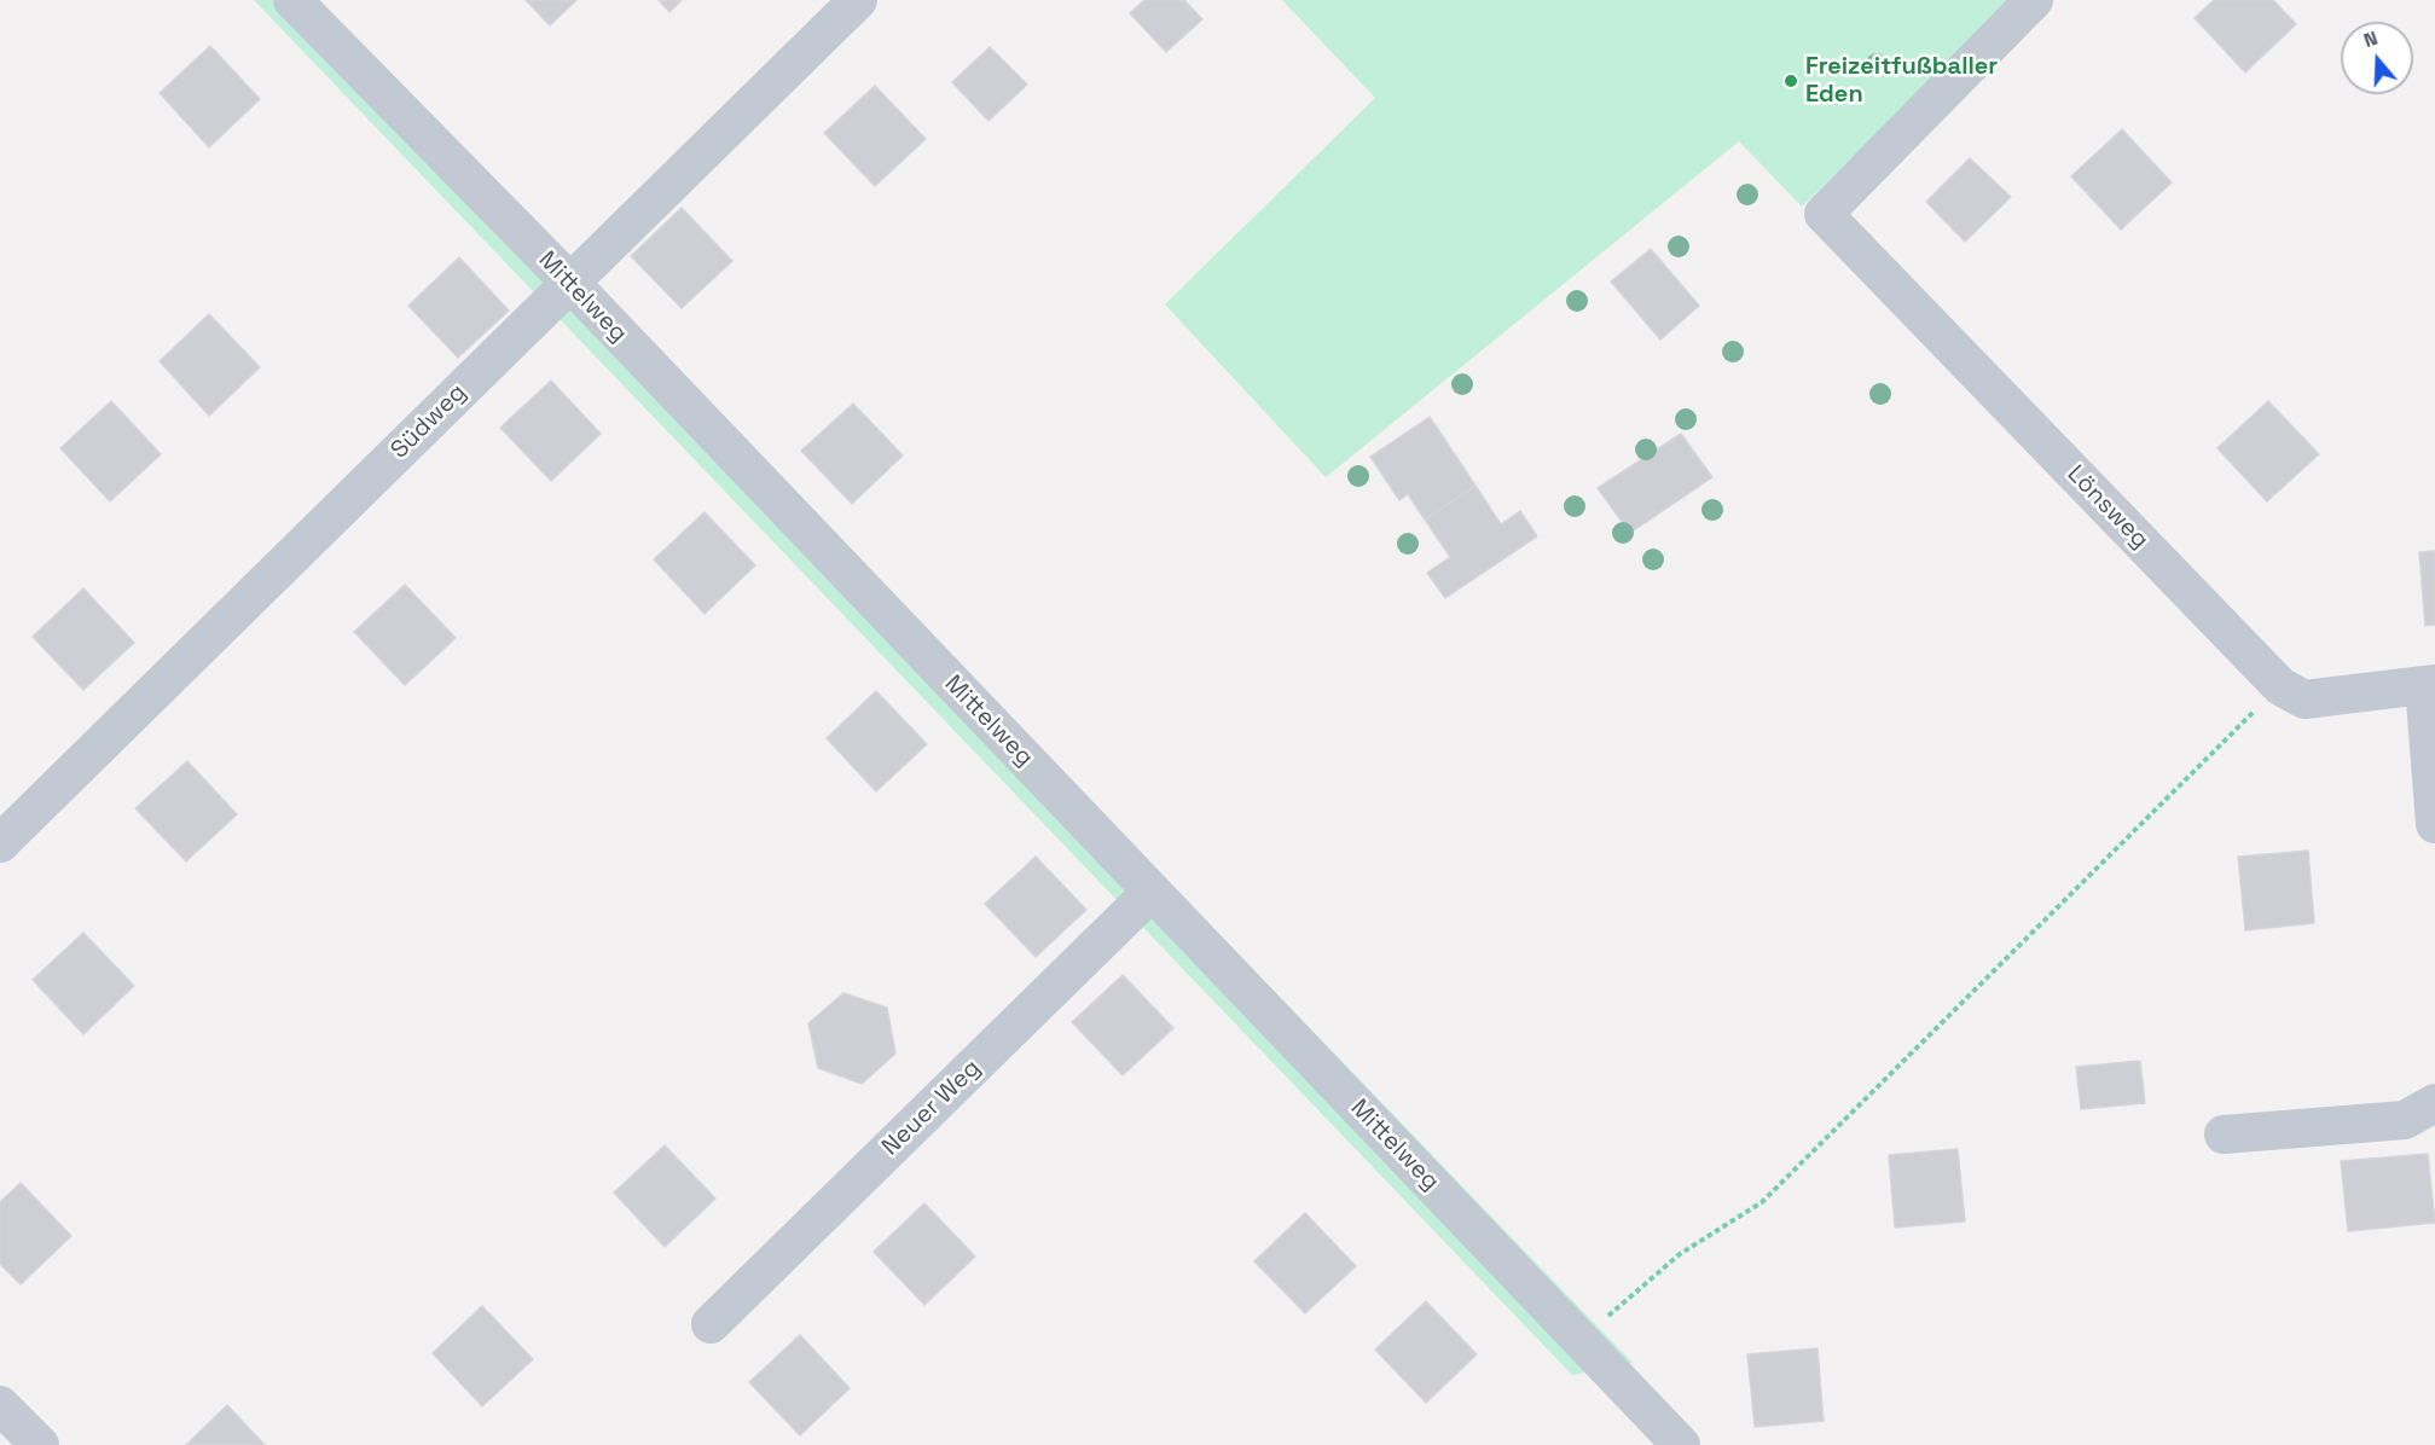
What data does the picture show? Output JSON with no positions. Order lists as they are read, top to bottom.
{
  "streets": {
    "street": [
      "Mittelweg",
      "Südweg",
      "Lönsweg",
      "Neuer Weg"
    ]
  },
  "crossings": [
    ["Mittelweg", "Südweg"],
    ["Mittelweg", "Neuer Weg"]
  ],
  "places": ["Freizeitfußballer Eden"],
  "north": "top"
}
